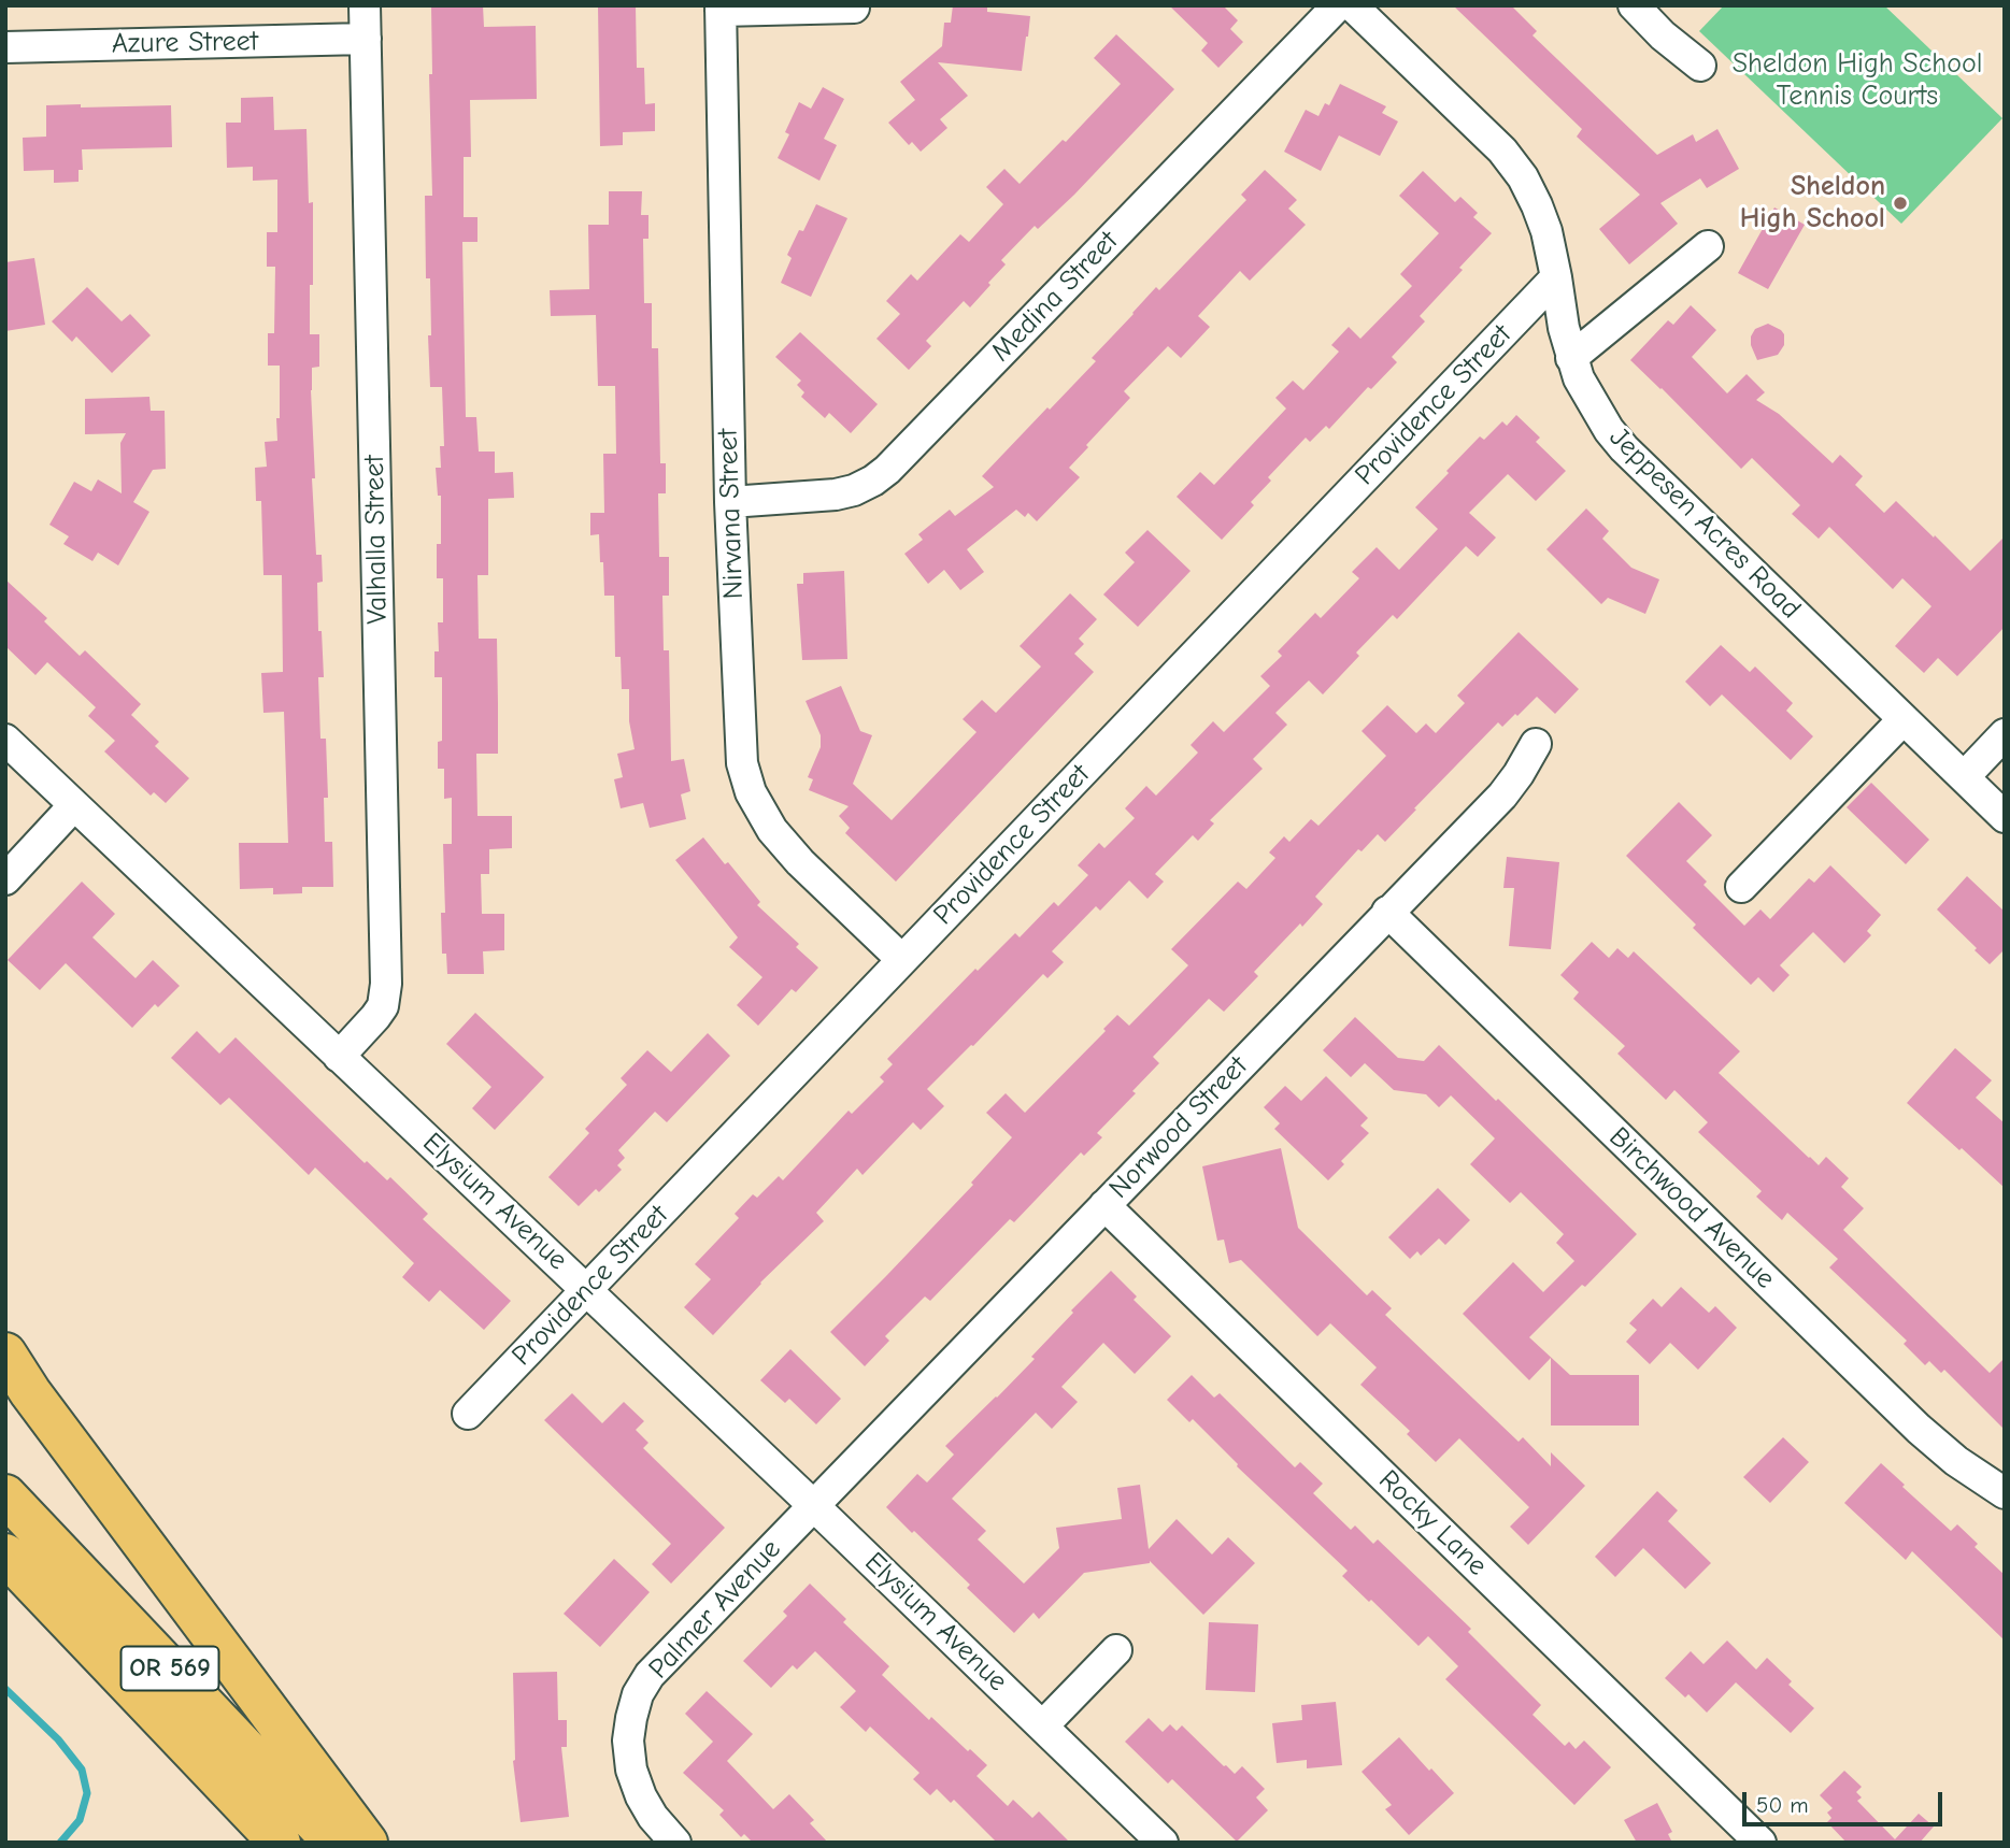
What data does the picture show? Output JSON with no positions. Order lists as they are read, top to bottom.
{
  "streets": {
    "highway": ["OR 569"],
    "street": [
      "Azure Street",
      "Medina Street",
      "Providence Street",
      "Nirvana Street",
      "Jeppesen Acres Road",
      "Valhalla Street",
      "Norwood Street",
      "Elysium Avenue",
      "Birchwood Avenue",
      "Rocky Lane",
      "Palmer Avenue"
    ]
  },
  "crossings": [
    ["Azure Street", "Valhalla Street"],
    ["Medina Street", "Nirvana Street"],
    ["Providence Street", "Nirvana Street"],
    ["Providence Street", "Jeppesen Acres Road"],
    ["Providence Street", "Elysium Avenue"],
    ["Valhalla Street", "Elysium Avenue"],
    ["Norwood Street", "Elysium Avenue"],
    ["Norwood Street", "Birchwood Avenue"],
    ["Norwood Street", "Rocky Lane"],
    ["Norwood Street", "Palmer Avenue"],
    ["Elysium Avenue", "Palmer Avenue"]
  ],
  "parks": ["Sheldon High School Tennis Courts"],
  "places": ["Sheldon High School"],
  "scale_bar": "50 m"
}
